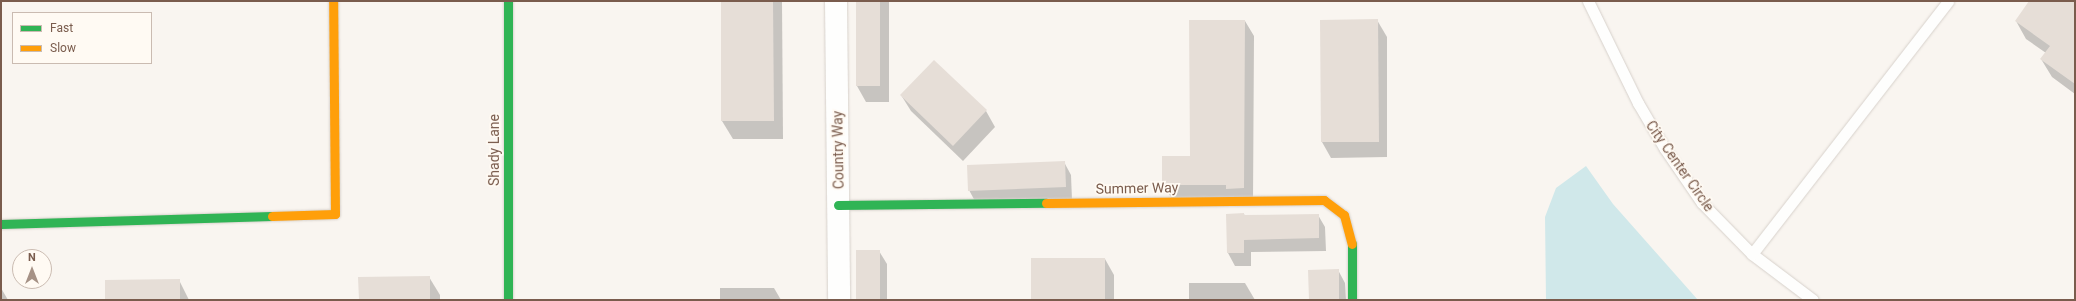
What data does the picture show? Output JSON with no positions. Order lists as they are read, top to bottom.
{
  "streets": {
    "street": ["Shady Lane", "Country Way", "Summer Way"],
    "lane": ["City Center Circle"]
  },
  "crossings": [
    ["Country Way", "Summer Way"]
  ],
  "legend": ["Fast", "Slow"],
  "north": "top"
}
